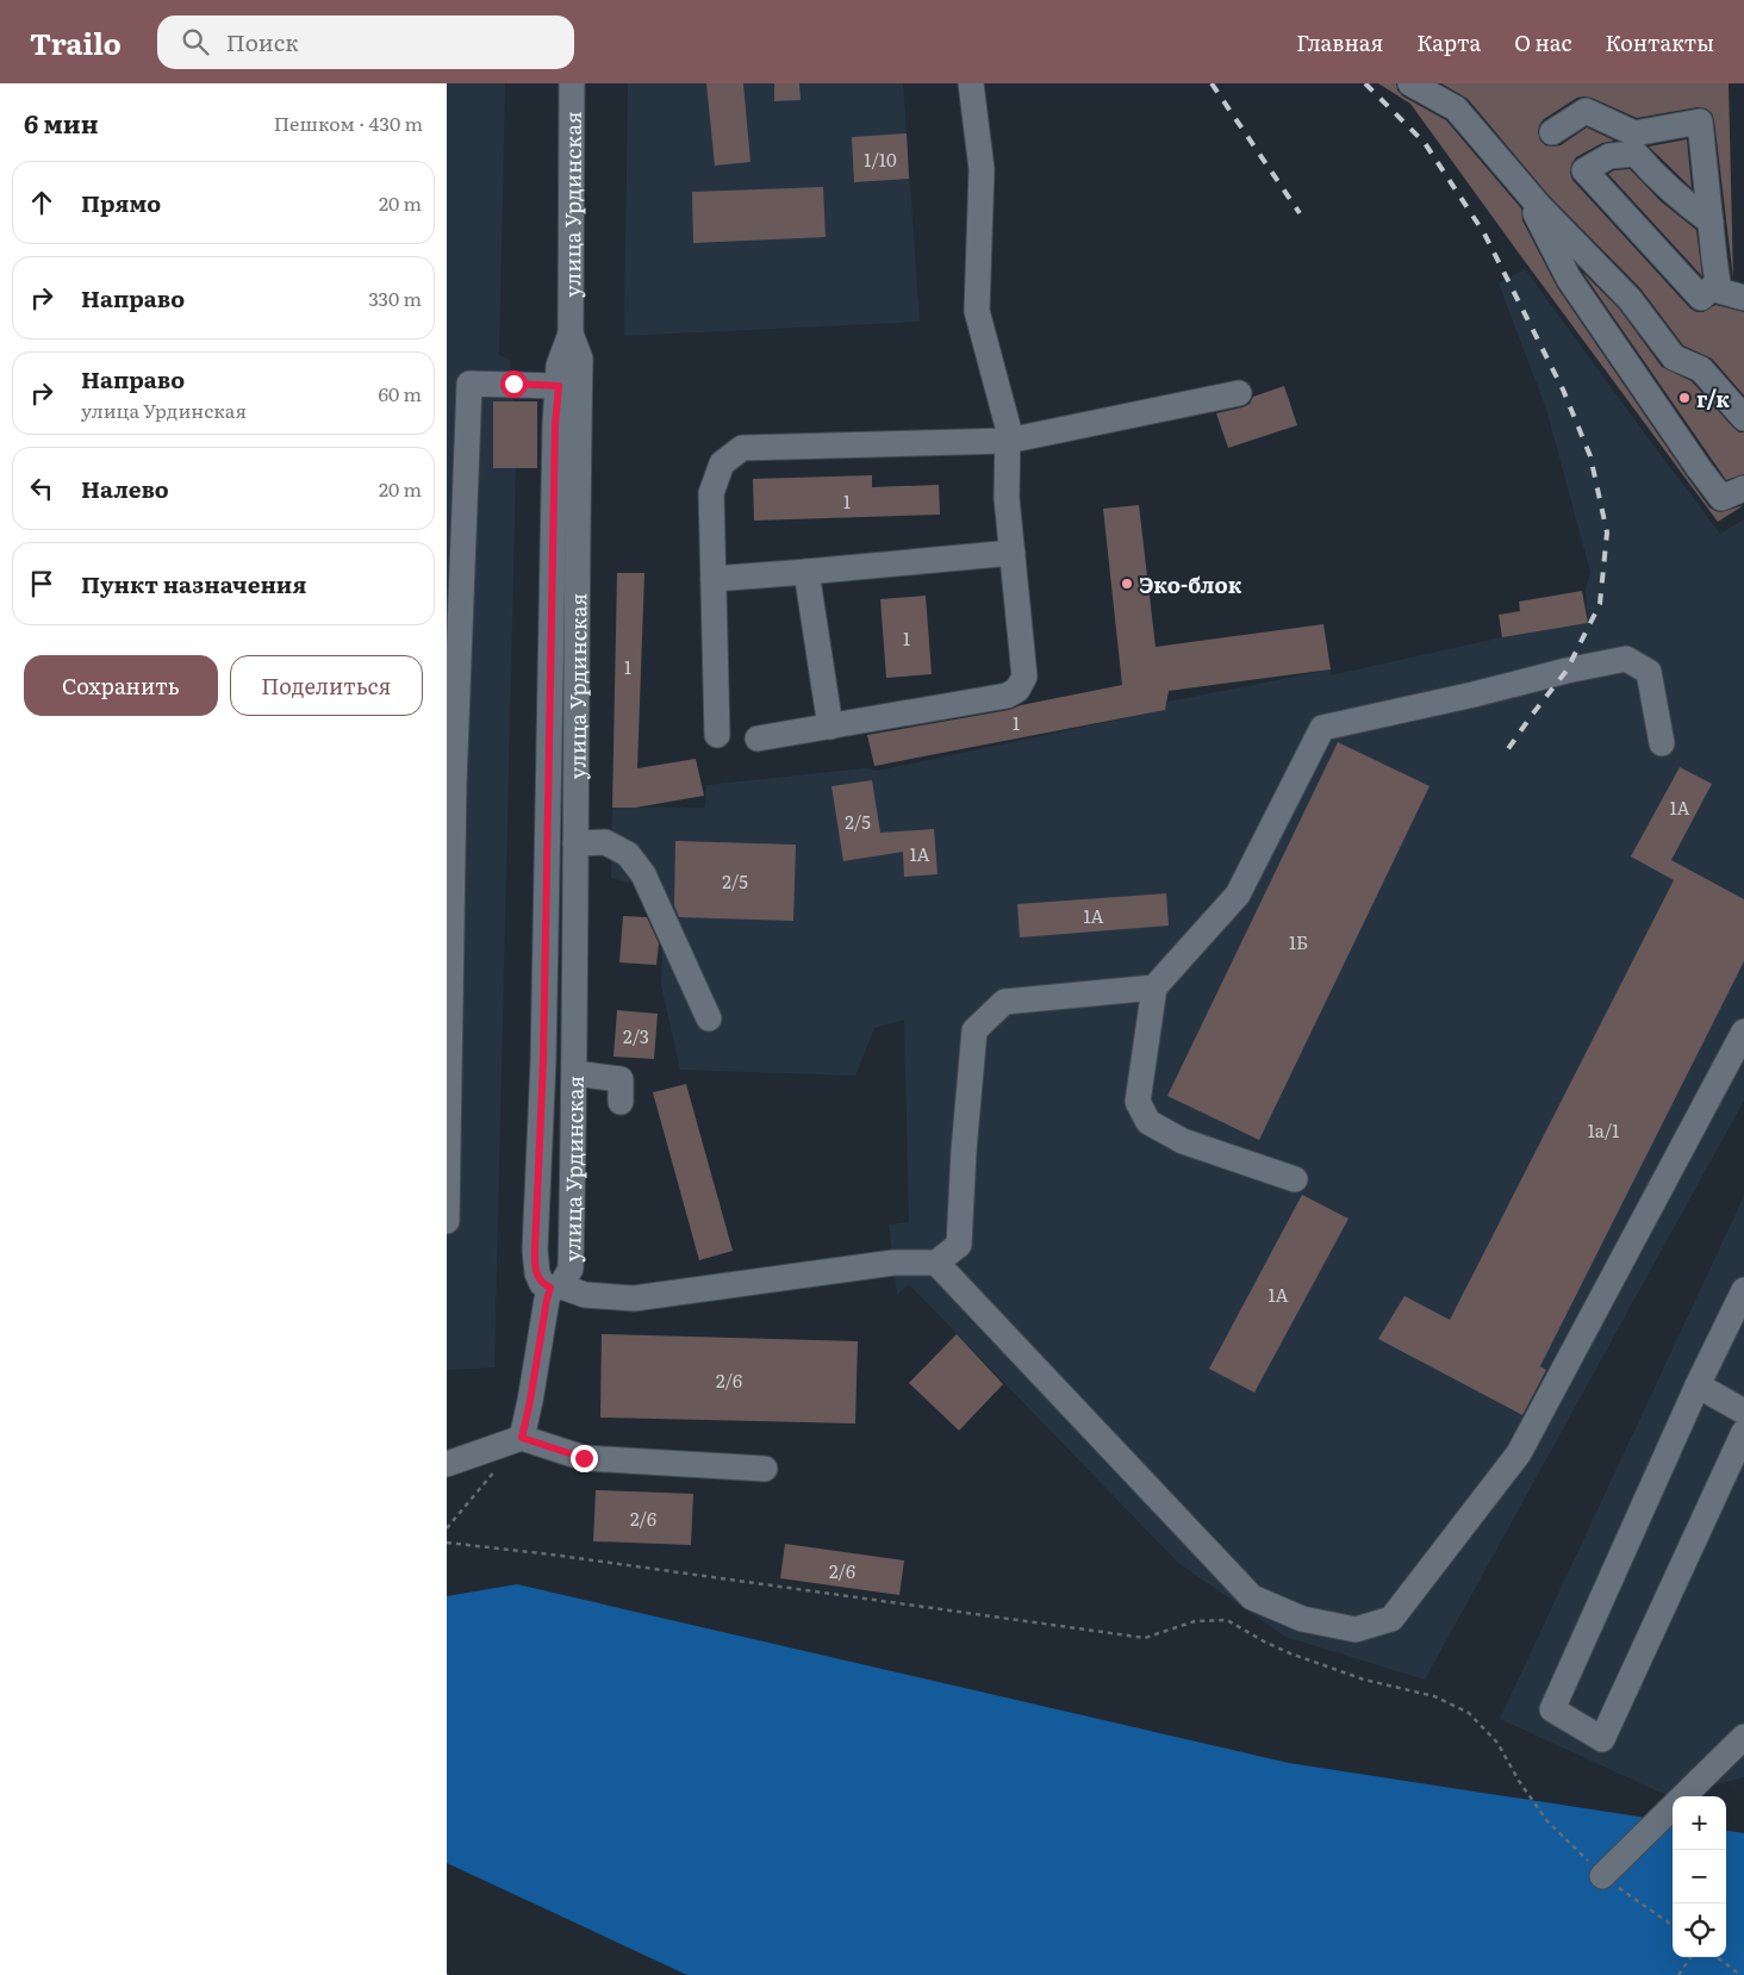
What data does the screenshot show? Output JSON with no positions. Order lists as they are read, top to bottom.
{
  "streets": {
    "street": ["улица Урдинская"]
  },
  "places": ["г/к", "Эко-блок"],
  "house_numbers": [
    "1/10",
    "1",
    "1",
    "1",
    "1",
    "1А",
    "2/5",
    "1А",
    "2/5",
    "1А",
    "1Б",
    "2/3",
    "1а/1",
    "1А",
    "2/6",
    "2/6",
    "2/6"
  ],
  "page": {
    "header": "Trailo",
    "search": "Поиск",
    "nav": [
      "Главная",
      "Карта",
      "О нас",
      "Контакты"
    ],
    "heading": ["6 мин", "Пешком · 430 m"],
    "list": [
      ["Прямо", "20 m"],
      ["Направо", "330 m"],
      ["Направо", "улица Урдинская", "60 m"],
      ["Налево", "20 m"],
      "Пункт назначения"
    ],
    "buttons": ["Сохранить", "Поделиться"],
    "map_buttons": ["+", "−"]
  }
}
